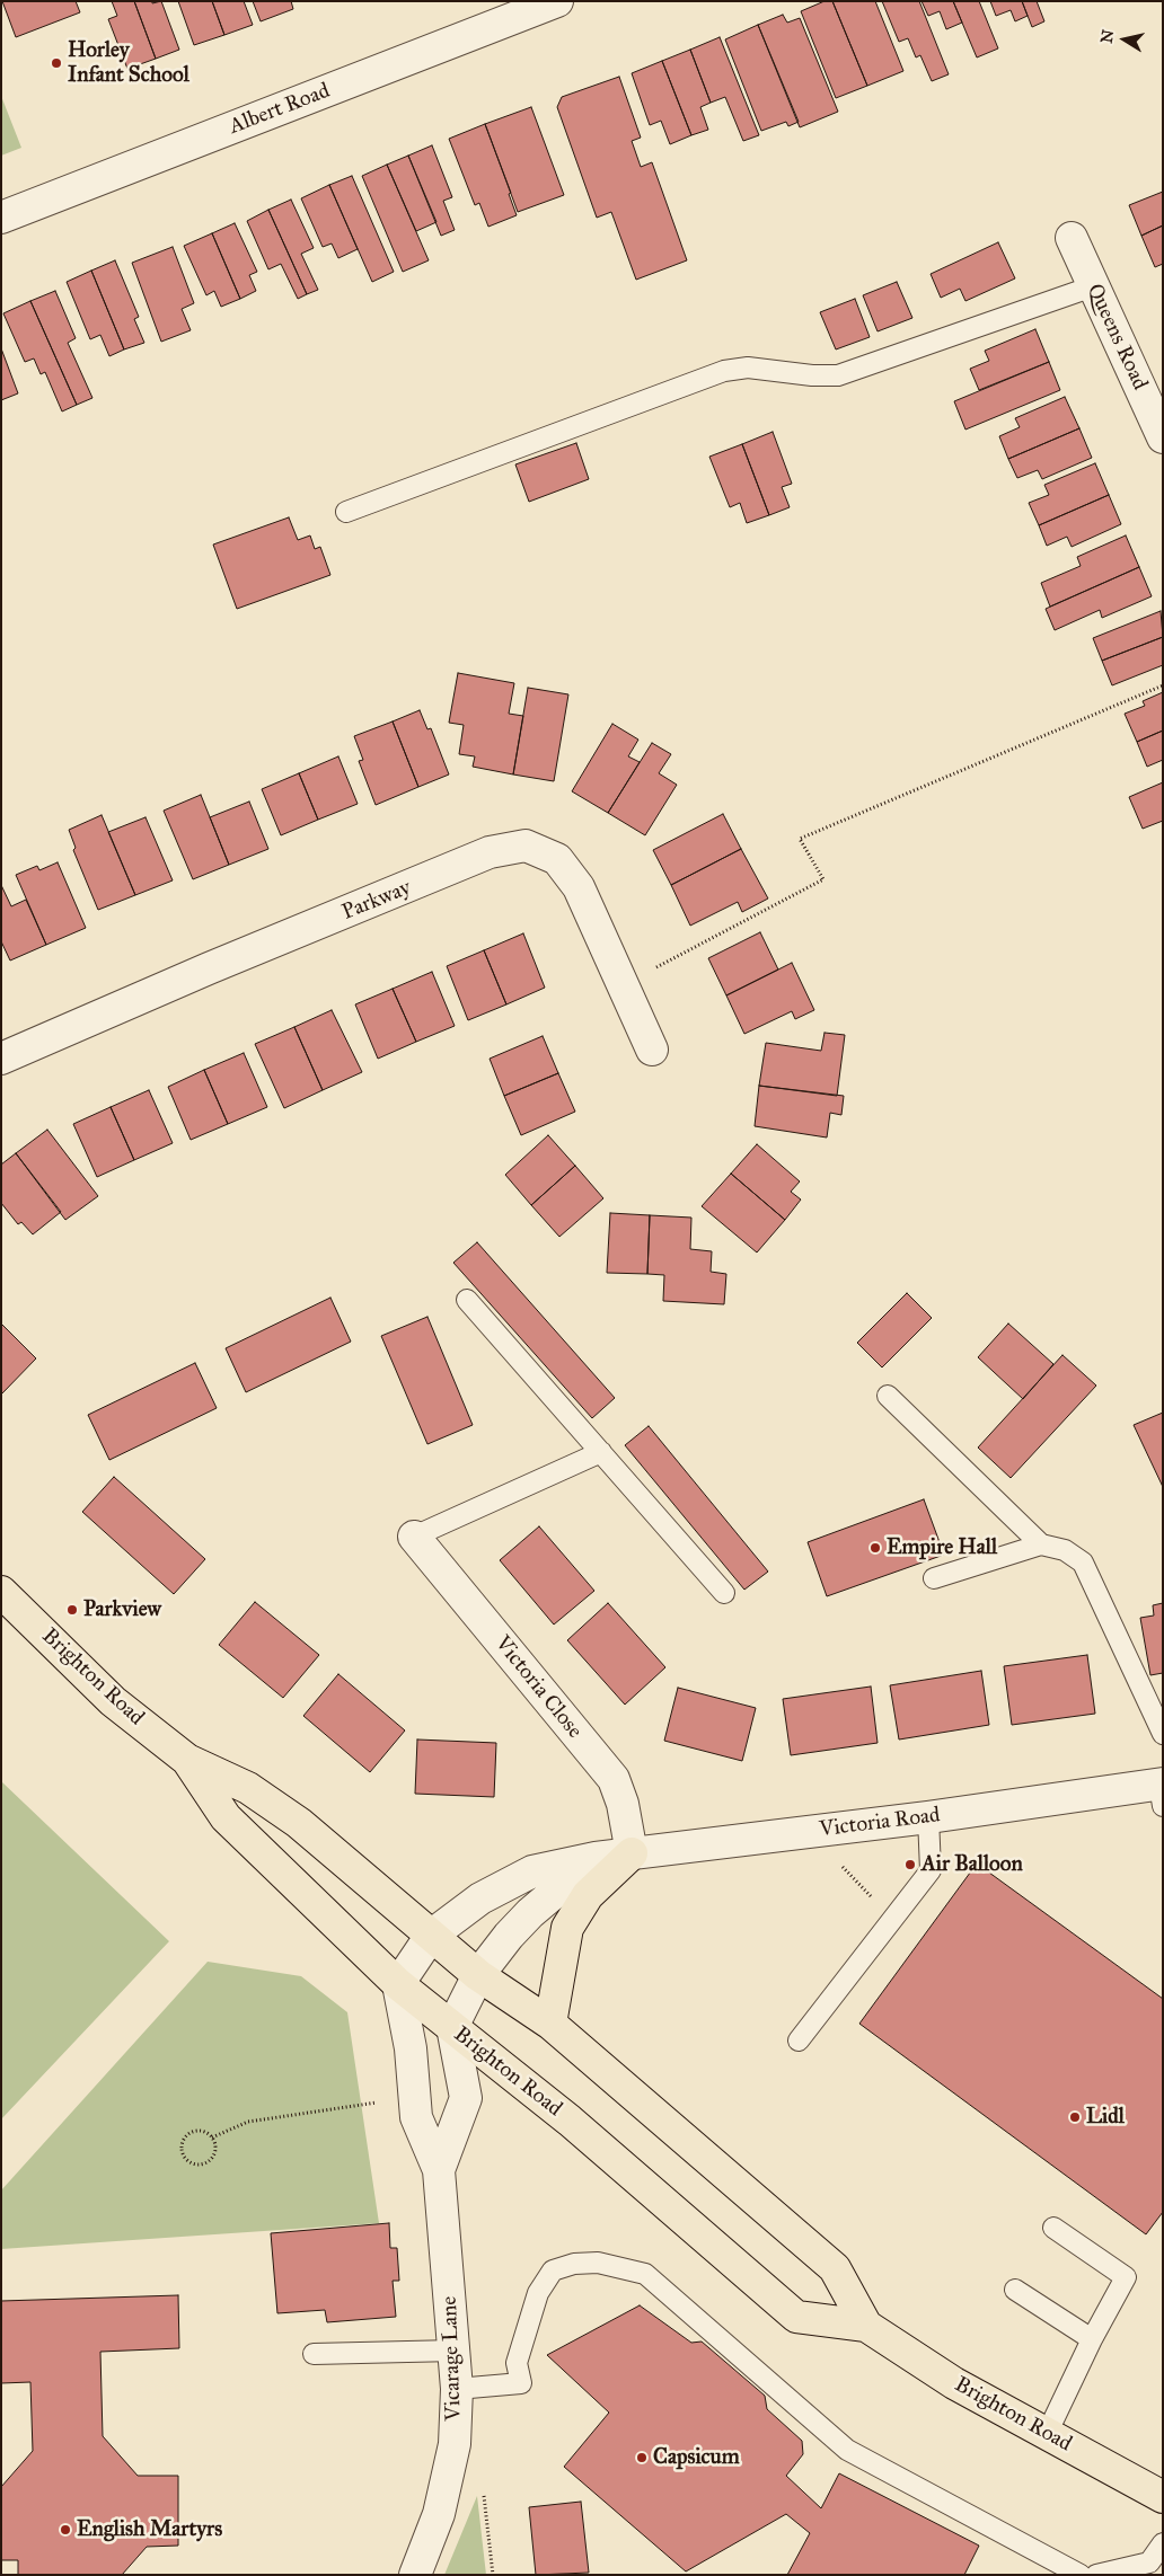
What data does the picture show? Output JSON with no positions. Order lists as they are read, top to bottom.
{
  "streets": {
    "main road": ["Brighton Road"],
    "street": [
      "Albert Road",
      "Queens Road",
      "Parkway",
      "Victoria Close",
      "Victoria Road",
      "Vicarage Lane"
    ]
  },
  "crossings": [
    ["Brighton Road", "Victoria Road"],
    ["Brighton Road", "Vicarage Lane"],
    ["Victoria Close", "Victoria Road"],
    ["Victoria Road", "Vicarage Lane"]
  ],
  "places": [
    "Horley Infant School",
    "Empire Hall",
    "Parkview",
    "Air Balloon",
    "Lidl",
    "Capsicum",
    "English Martyrs"
  ],
  "north": "left"
}
